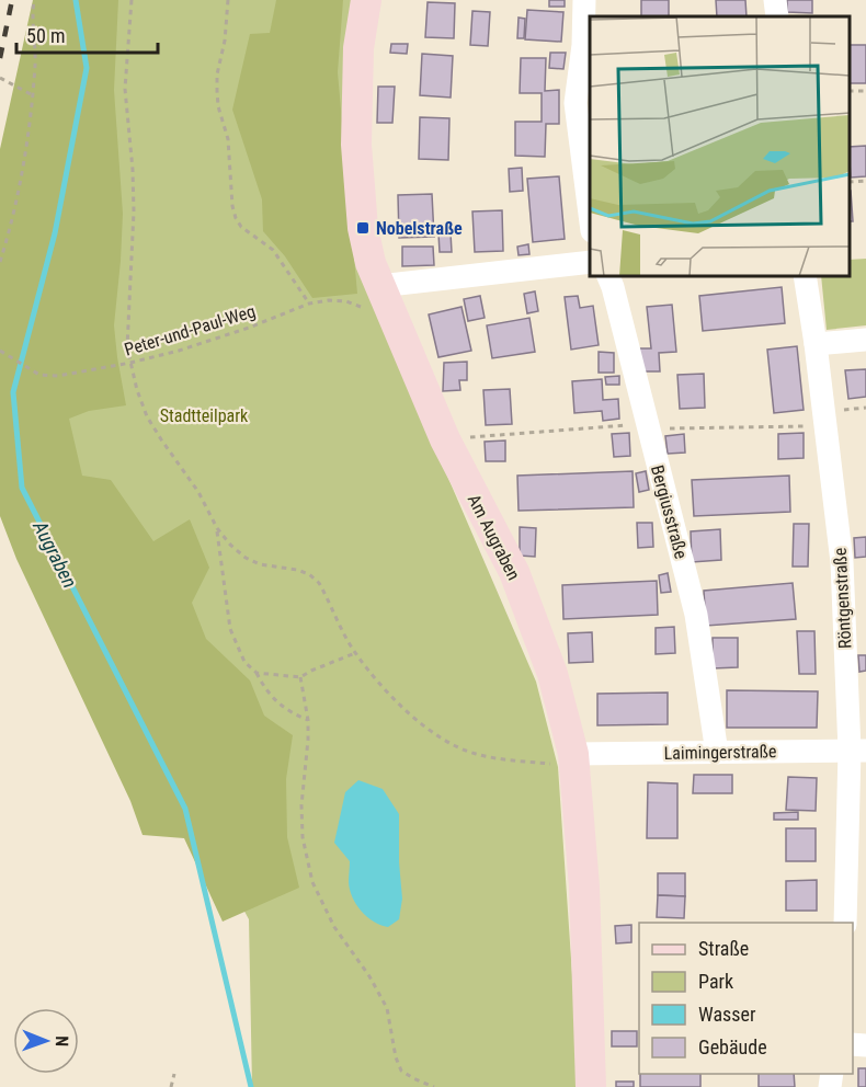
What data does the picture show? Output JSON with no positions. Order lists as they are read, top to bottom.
{
  "streets": {
    "street": [
      "Bergiusstraße",
      "Am Augraben",
      "Röntgenstraße",
      "Laimingerstraße"
    ],
    "path": ["Peter-und-Paul-Weg"]
  },
  "crossings": [
    ["Peter-und-Paul-Weg", "Am Augraben"],
    ["Bergiusstraße", "Laimingerstraße"],
    ["Am Augraben", "Laimingerstraße"],
    ["Röntgenstraße", "Laimingerstraße"]
  ],
  "water": ["Augraben"],
  "parks": ["Stadtteilpark"],
  "places": {
    "transit": ["Nobelstraße"]
  },
  "legend": [
    "Straße",
    "Park",
    "Wasser",
    "Gebäude"
  ],
  "scale_bar": "50 m",
  "north": "right"
}
